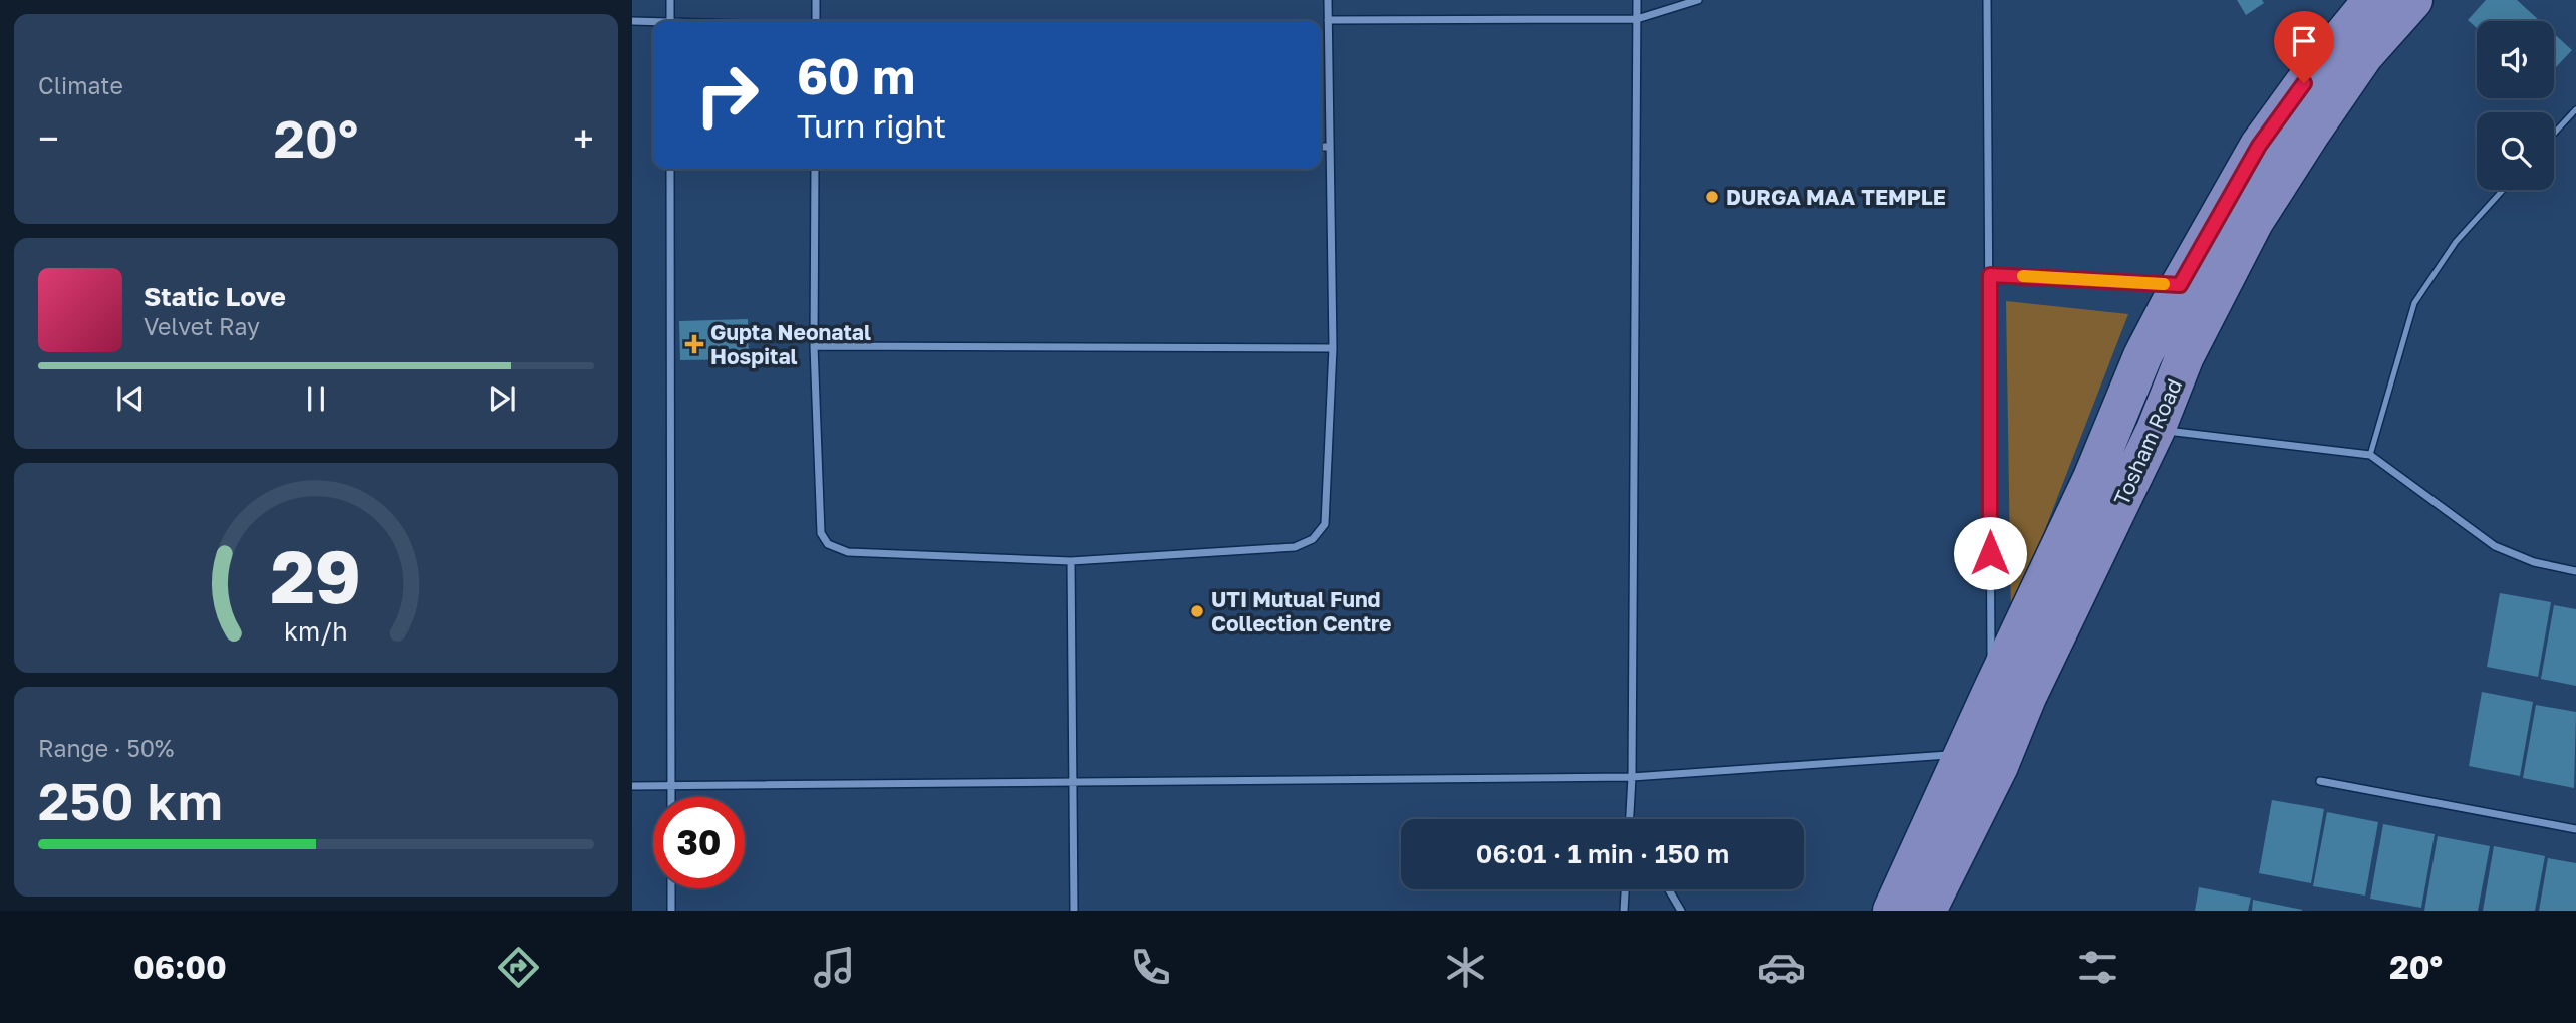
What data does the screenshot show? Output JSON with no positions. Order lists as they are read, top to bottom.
{
  "streets": {
    "main road": ["Tosham Road"]
  },
  "places": {
    "other": ["DURGA MAA TEMPLE", "UTI Mutual Fund Collection Centre"],
    "health": ["Gupta Neonatal Hospital"]
  },
  "page": {
    "tile": [
      "Climate",
      ["Range · 50%", "250 km"]
    ],
    "turn": ["60 m", "Turn right"],
    "heat": ["−", "20°", "+"],
    "song": ["Static Love", "Velvet Ray"],
    "limit": "30",
    "trip": "06:01 · 1 min · 150 m",
    "tabs": ["06:00", "20°"],
    "gauge": ["29", "km/h"]
  }
}
